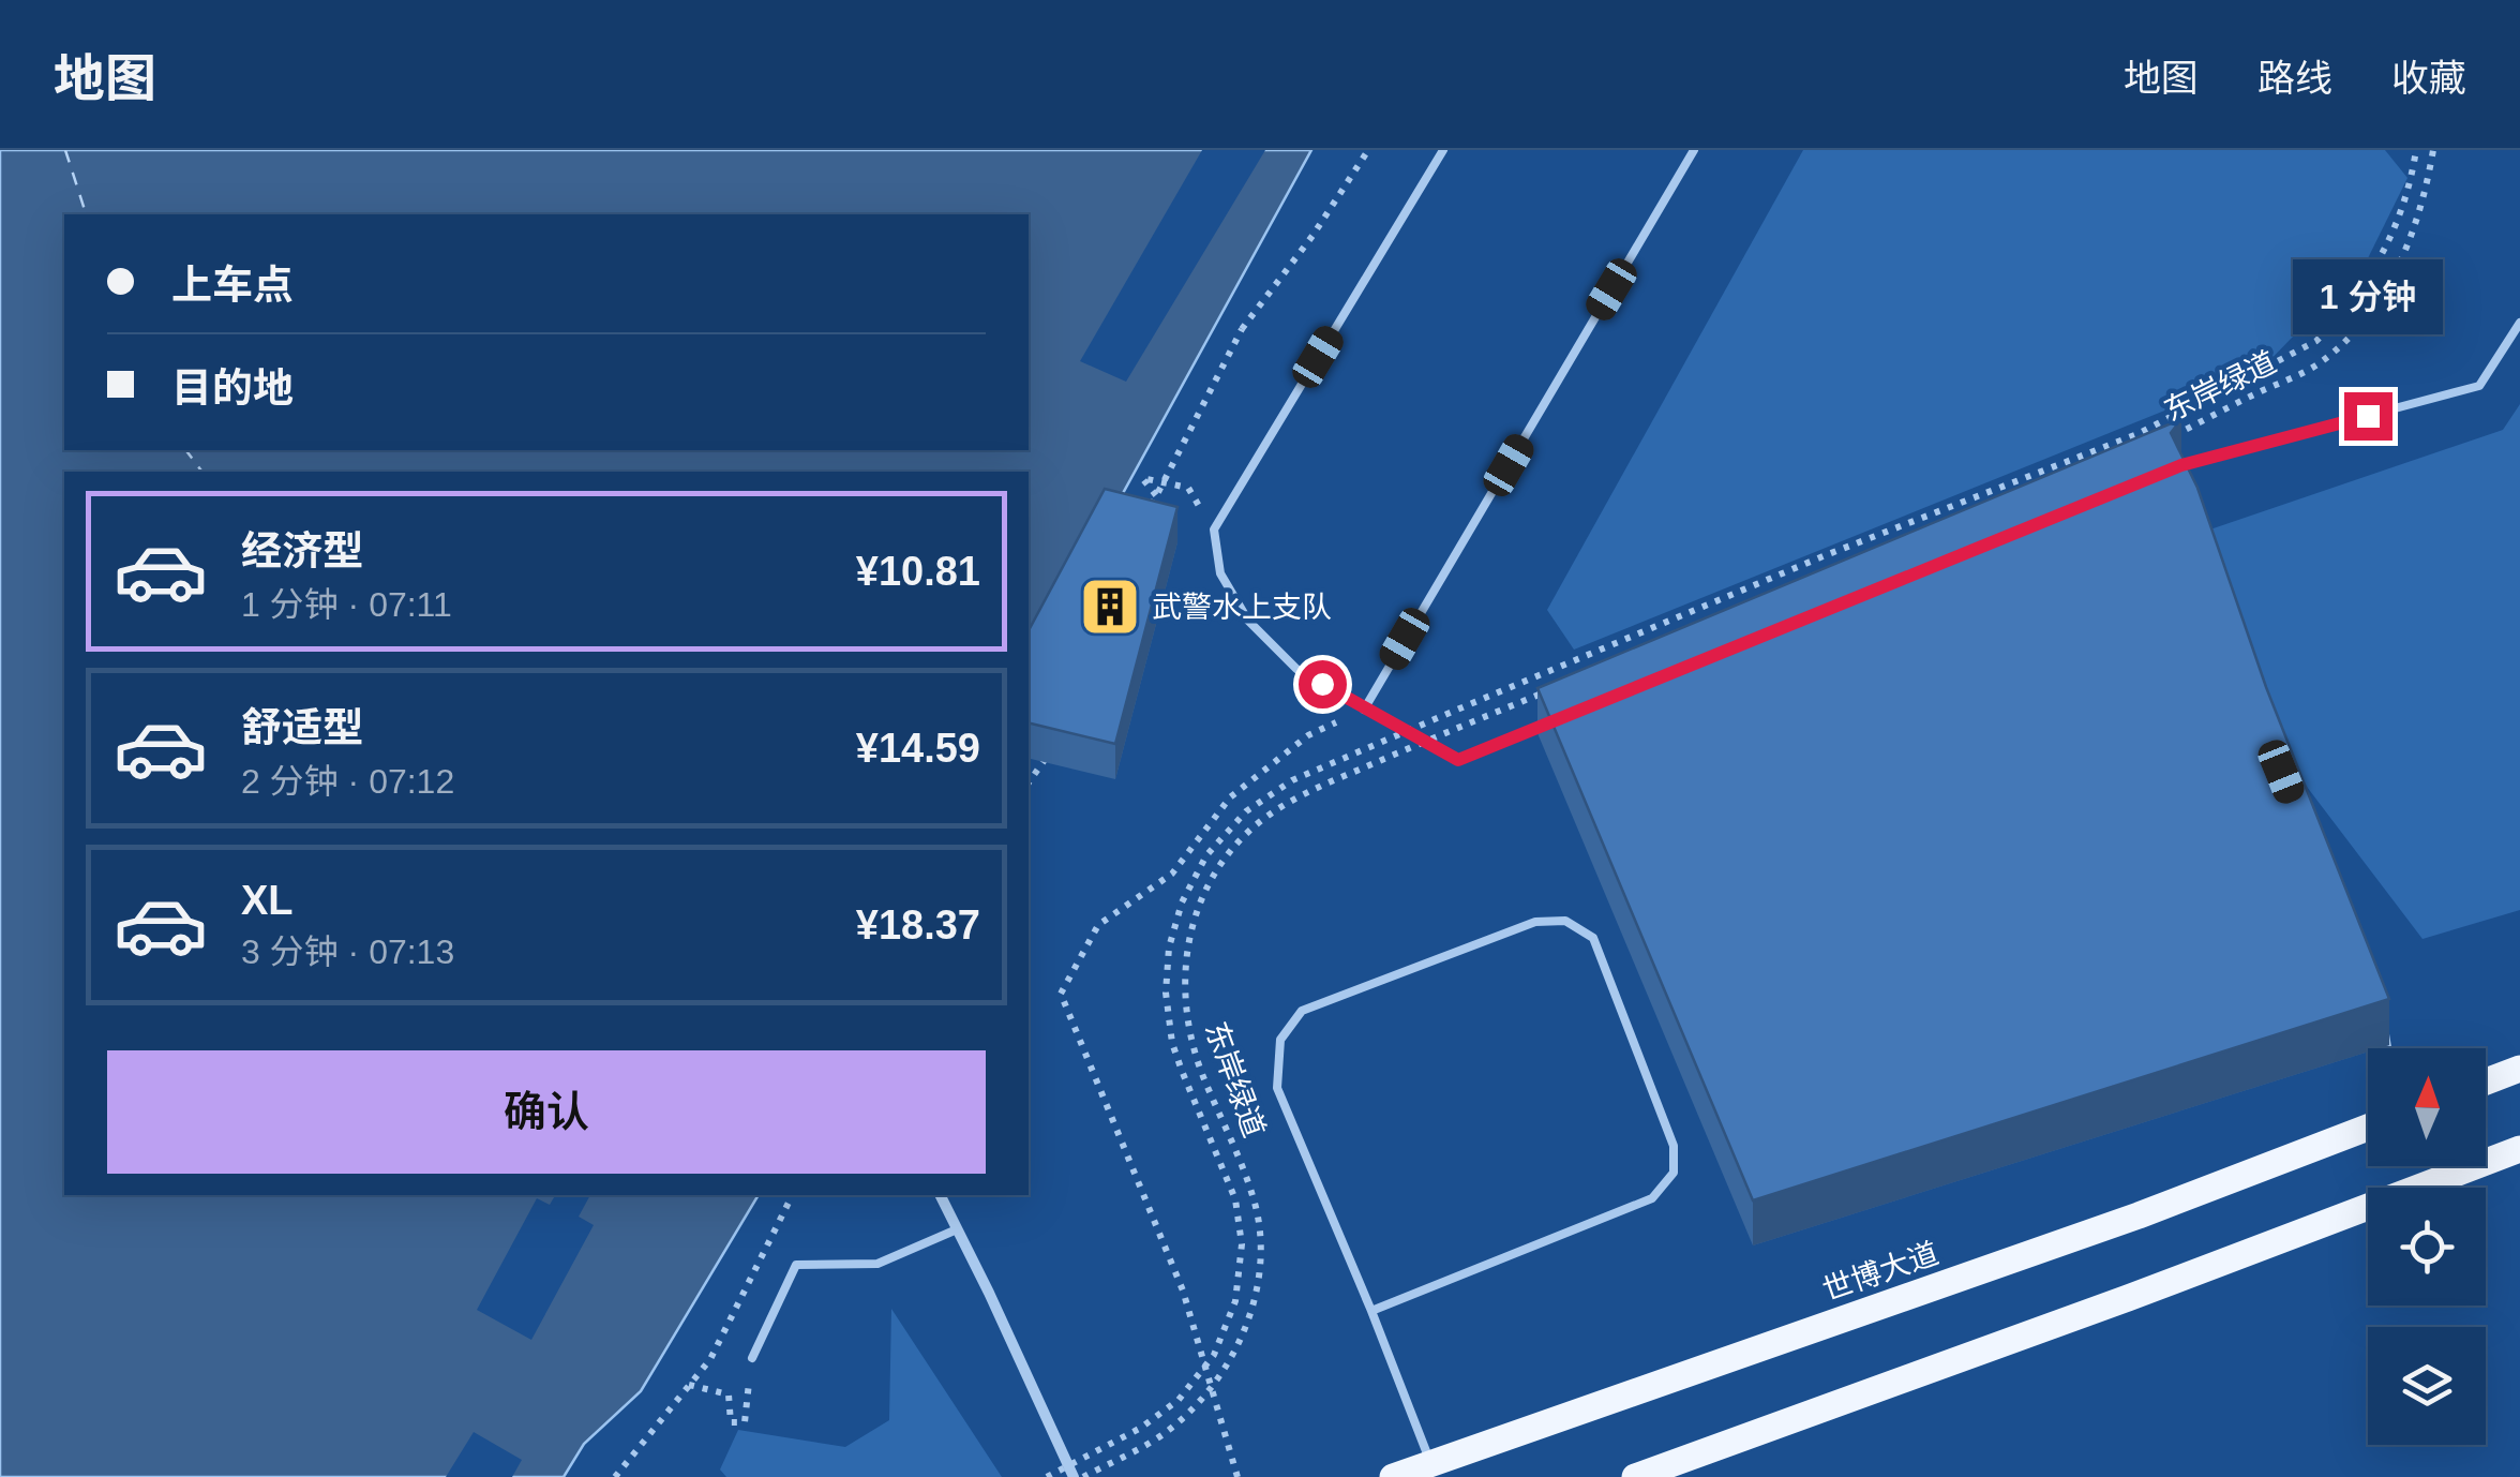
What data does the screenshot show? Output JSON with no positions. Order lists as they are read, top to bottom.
{
  "streets": {
    "main road": ["世博大道"],
    "path": ["东岸绿道"]
  },
  "places": {
    "building": ["武警水上支队"]
  },
  "north": "top",
  "page": {
    "header": "地图",
    "nav": ["地图", "路线", "收藏"],
    "banner": ["上车点", "目的地"],
    "bubble": "1 分钟",
    "list": [
      {
        "name": "经济型",
        "note": "1 分钟 · 07:11",
        "value": "¥10.81"
      },
      {
        "name": "舒适型",
        "note": "2 分钟 · 07:12",
        "value": "¥14.59"
      },
      {
        "name": "XL",
        "note": "3 分钟 · 07:13",
        "value": "¥18.37"
      }
    ],
    "buttons": "确认"
  }
}
